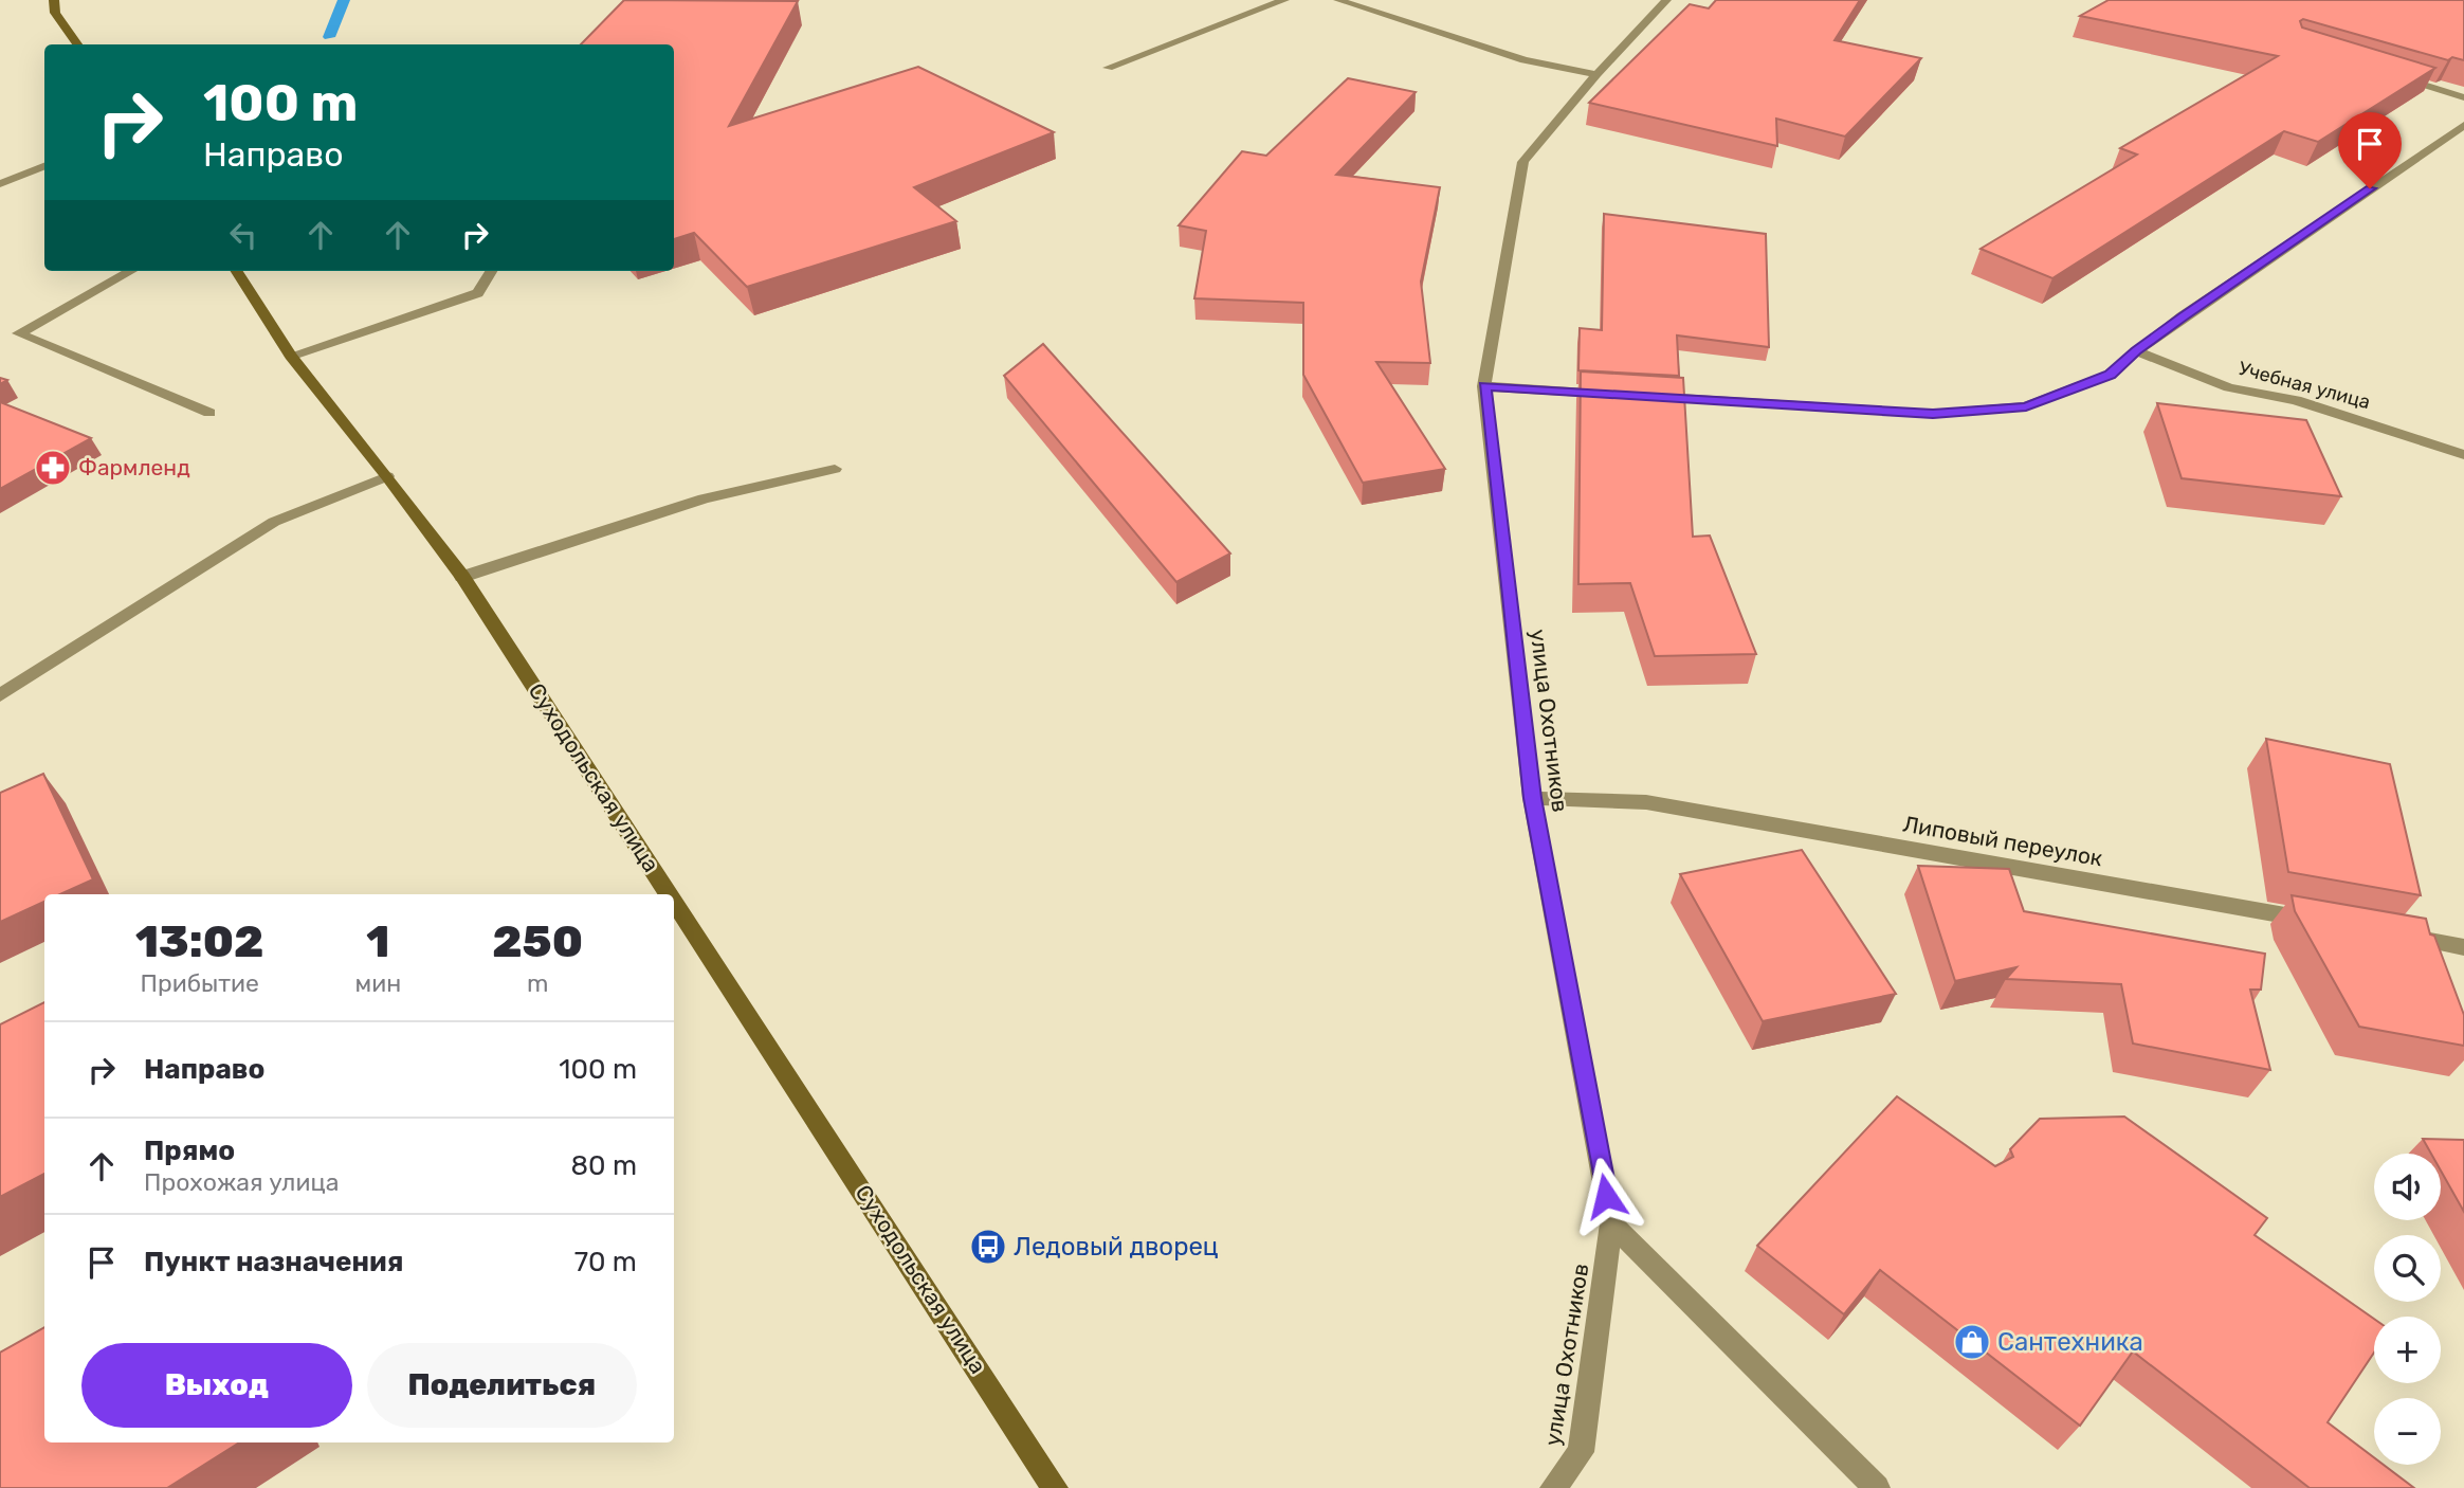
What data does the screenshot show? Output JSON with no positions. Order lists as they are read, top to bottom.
{
  "streets": {
    "main road": ["Суходольская улица"],
    "street": ["Учебная улица", "улица Охотников", "Липовый переулок"]
  },
  "crossings": [
    ["улица Охотников", "Липовый переулок"]
  ],
  "places": {
    "pharmacy": ["Фармленд"],
    "bus stop": ["Ледовый дворец"],
    "shop": ["Сантехника"]
  },
  "page": {
    "turn": ["100 m", "Направо"],
    "eta": [
      "13:02",
      "Прибытие",
      "1",
      "мин",
      "250",
      "m"
    ],
    "list": [
      {
        "name": "Направо",
        "value": "100 m"
      },
      {
        "name": "Прямо",
        "note": "Прохожая улица",
        "value": "80 m"
      },
      {
        "name": "Пункт назначения",
        "value": "70 m"
      }
    ],
    "map_buttons": ["+", "−"],
    "buttons": ["Выход", "Поделиться"]
  }
}
